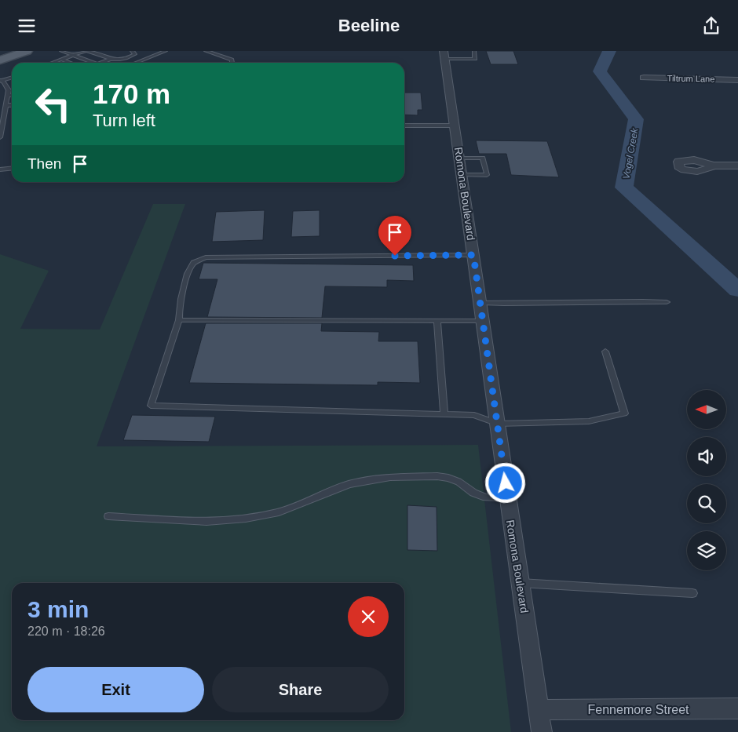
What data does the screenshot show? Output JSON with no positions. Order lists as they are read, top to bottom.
{
  "streets": {
    "street": ["Tiltrum Lane", "Romona Boulevard", "Fennemore Street"]
  },
  "crossings": [
    ["Romona Boulevard", "Fennemore Street"]
  ],
  "water": ["Vogel Creek"],
  "north": "left",
  "page": {
    "header": "Beeline",
    "turn": ["170 m", "Turn left"],
    "then": "Then",
    "heading": ["3 min", "220 m · 18:26"],
    "buttons": ["Exit", "Share"]
  }
}
